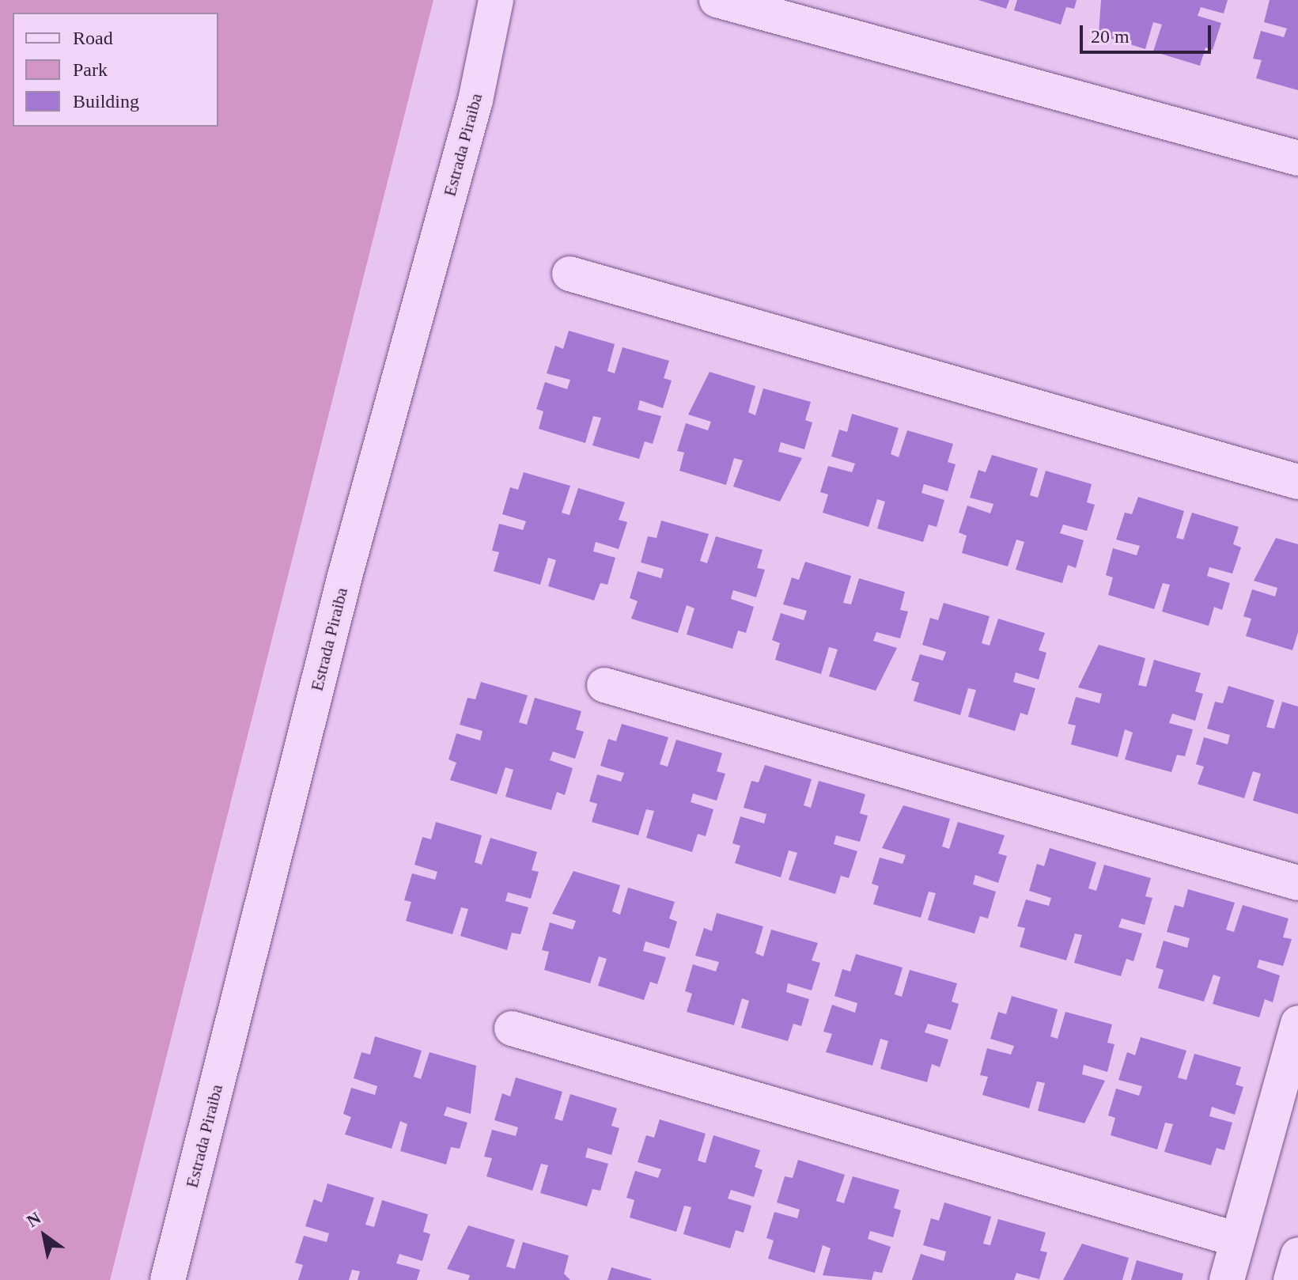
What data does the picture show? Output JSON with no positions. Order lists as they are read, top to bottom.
{
  "streets": {
    "street": ["Estrada Piraiba"]
  },
  "legend": ["Road", "Park", "Building"],
  "scale_bar": "20 m",
  "north": "top left"
}
